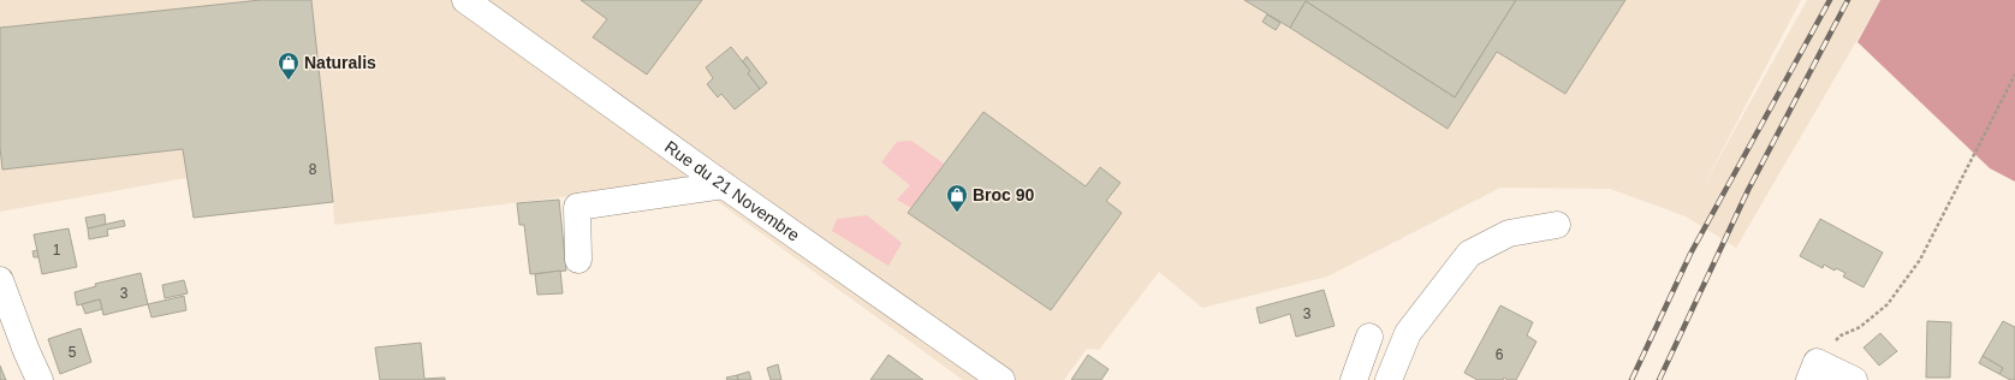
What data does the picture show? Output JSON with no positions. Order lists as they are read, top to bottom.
{
  "streets": {
    "street": ["Rue du 21 Novembre"]
  },
  "places": {
    "shop": ["Naturalis", "Broc 90"]
  },
  "house_numbers": [
    "8",
    "1",
    "3",
    "3",
    "5",
    "6"
  ]
}
